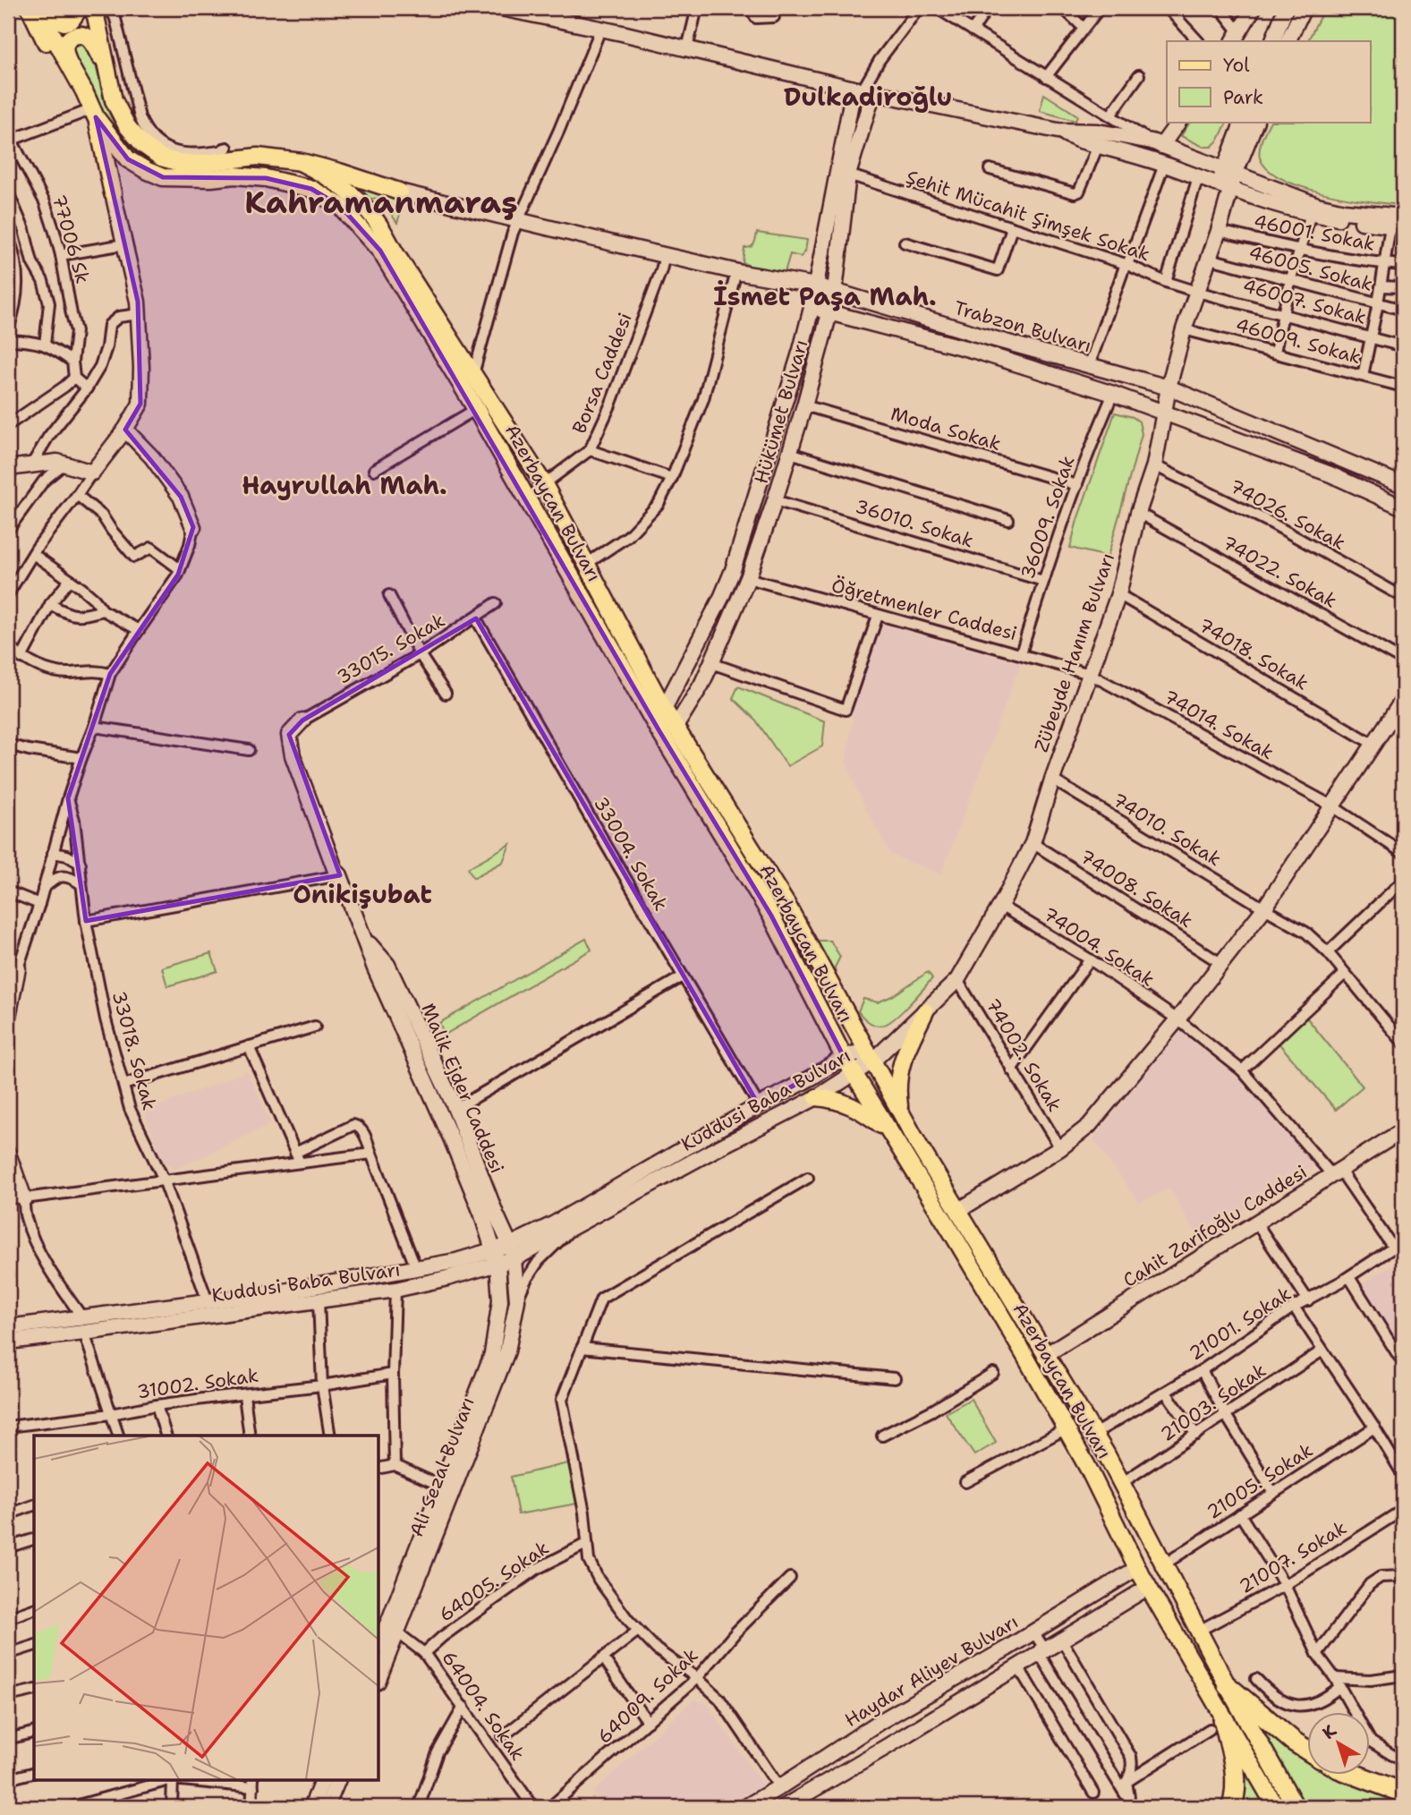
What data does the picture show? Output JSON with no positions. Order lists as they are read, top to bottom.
{
  "streets": {
    "main road": [
      "Trabzon Bulvarı",
      "Hükümet Bulvarı",
      "Azerbaycan Bulvarı",
      "Zübeyde Hanım Bulvarı",
      "Malik Ejder Caddesi",
      "Kuddusi Baba Bulvarı",
      "Cahit Zarifoğlu Caddesi",
      "Ali Sezal Bulvarı",
      "Haydar Aliyev Bulvarı"
    ],
    "street": [
      "Şehit Mücahit Şimşek Sokak",
      "46001. Sokak",
      "77006 Sk",
      "46005. Sokak",
      "46007. Sokak",
      "46009. Sokak",
      "Borsa Caddesi",
      "Moda Sokak",
      "74026. Sokak",
      "36009. Sokak",
      "36010. Sokak",
      "74022. Sokak",
      "Öğretmenler Caddesi",
      "33015. Sokak",
      "74018. Sokak",
      "74014. Sokak",
      "74010. Sokak",
      "33004. Sokak",
      "74008. Sokak",
      "74004. Sokak",
      "33018. Sokak",
      "74002. Sokak",
      "21001. Sokak",
      "31002. Sokak",
      "21003. Sokak",
      "21005. Sokak",
      "21007. Sokak",
      "64005. Sokak",
      "64009. Sokak",
      "64004. Sokak"
    ]
  },
  "crossings": [
    ["Şehit Mücahit Şimşek Sokak", "46007. Sokak"],
    ["Şehit Mücahit Şimşek Sokak", "Hükümet Bulvarı"],
    ["Şehit Mücahit Şimşek Sokak", "Zübeyde Hanım Bulvarı"],
    ["46001. Sokak", "Zübeyde Hanım Bulvarı"],
    ["46005. Sokak", "Zübeyde Hanım Bulvarı"],
    ["46007. Sokak", "Zübeyde Hanım Bulvarı"],
    ["Trabzon Bulvarı", "Borsa Caddesi"],
    ["Trabzon Bulvarı", "Hükümet Bulvarı"],
    ["Trabzon Bulvarı", "36009. Sokak"],
    ["Trabzon Bulvarı", "Zübeyde Hanım Bulvarı"],
    ["46009. Sokak", "Zübeyde Hanım Bulvarı"],
    ["Borsa Caddesi", "Azerbaycan Bulvarı"],
    ["Hükümet Bulvarı", "Moda Sokak"],
    ["Hükümet Bulvarı", "Azerbaycan Bulvarı"],
    ["Hükümet Bulvarı", "36010. Sokak"],
    ["Hükümet Bulvarı", "Öğretmenler Caddesi"],
    ["Moda Sokak", "36009. Sokak"],
    ["Azerbaycan Bulvarı", "Zübeyde Hanım Bulvarı"],
    ["Azerbaycan Bulvarı", "Kuddusi Baba Bulvarı"],
    ["Azerbaycan Bulvarı", "Cahit Zarifoğlu Caddesi"],
    ["Azerbaycan Bulvarı", "21001. Sokak"],
    ["Azerbaycan Bulvarı", "21003. Sokak"],
    ["Azerbaycan Bulvarı", "21005. Sokak"],
    ["Azerbaycan Bulvarı", "21007. Sokak"],
    ["Azerbaycan Bulvarı", "Haydar Aliyev Bulvarı"],
    ["74026. Sokak", "Zübeyde Hanım Bulvarı"],
    ["36009. Sokak", "36010. Sokak"],
    ["36009. Sokak", "Öğretmenler Caddesi"],
    ["74022. Sokak", "Zübeyde Hanım Bulvarı"],
    ["Öğretmenler Caddesi", "Zübeyde Hanım Bulvarı"],
    ["Öğretmenler Caddesi", "74014. Sokak"],
    ["33015. Sokak", "33004. Sokak"],
    ["33015. Sokak", "Malik Ejder Caddesi"],
    ["Zübeyde Hanım Bulvarı", "74018. Sokak"],
    ["Zübeyde Hanım Bulvarı", "74014. Sokak"],
    ["Zübeyde Hanım Bulvarı", "74010. Sokak"],
    ["Zübeyde Hanım Bulvarı", "74008. Sokak"],
    ["Zübeyde Hanım Bulvarı", "74004. Sokak"],
    ["Zübeyde Hanım Bulvarı", "74002. Sokak"],
    ["Zübeyde Hanım Bulvarı", "Kuddusi Baba Bulvarı"],
    ["33004. Sokak", "Kuddusi Baba Bulvarı"],
    ["74004. Sokak", "Cahit Zarifoğlu Caddesi"],
    ["74004. Sokak", "21001. Sokak"],
    ["33018. Sokak", "Kuddusi Baba Bulvarı"],
    ["Malik Ejder Caddesi", "Kuddusi Baba Bulvarı"],
    ["Malik Ejder Caddesi", "Ali Sezal Bulvarı"],
    ["Kuddusi Baba Bulvarı", "Ali Sezal Bulvarı"],
    ["Ali Sezal Bulvarı", "64004. Sokak"],
    ["64005. Sokak", "64004. Sokak"]
  ],
  "districts": [
    "Dulkadiroğlu",
    "Kahramanmaraş",
    "İsmet Paşa Mah.",
    "Hayrullah Mah.",
    "Onikişubat"
  ],
  "legend": ["Yol", "Park"],
  "north": "top left"
}
